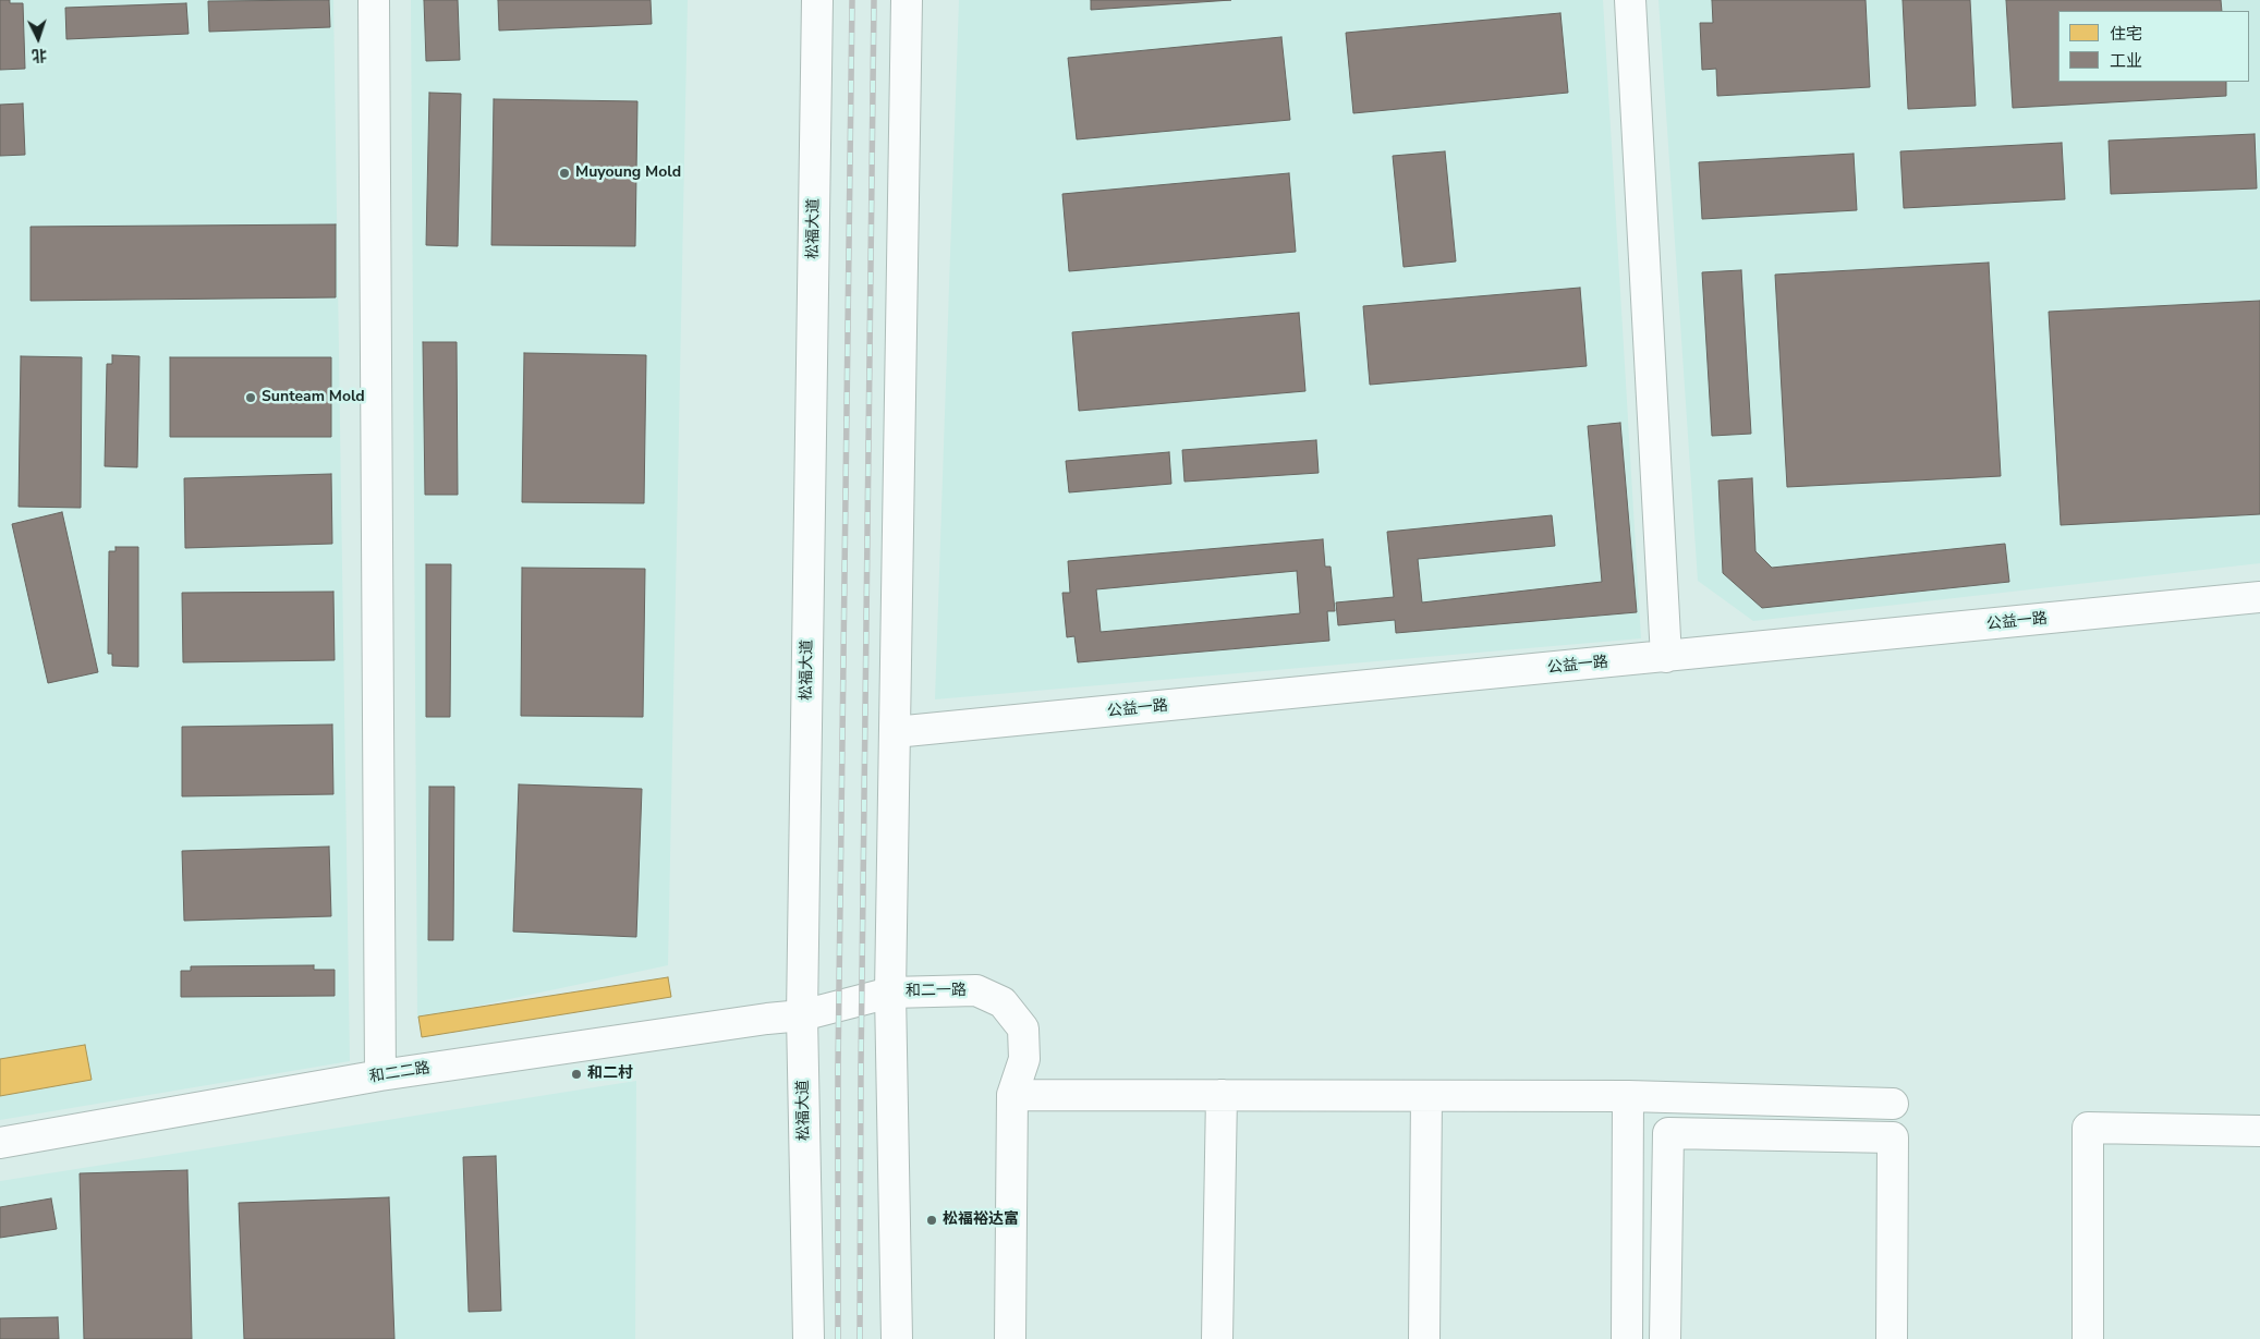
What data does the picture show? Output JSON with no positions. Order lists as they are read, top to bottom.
{
  "streets": {
    "street": [
      "松福大道",
      "公益一路",
      "和二一路",
      "和二二路"
    ]
  },
  "crossings": [
    ["松福大道", "和二一路"],
    ["松福大道", "和二二路"],
    ["和二一路", "和二二路"]
  ],
  "places": [
    "Muyoung Mold",
    "Sunteam Mold",
    "和二村",
    "松福裕达富"
  ],
  "legend": ["住宅", "工业"],
  "north": "bottom"
}
